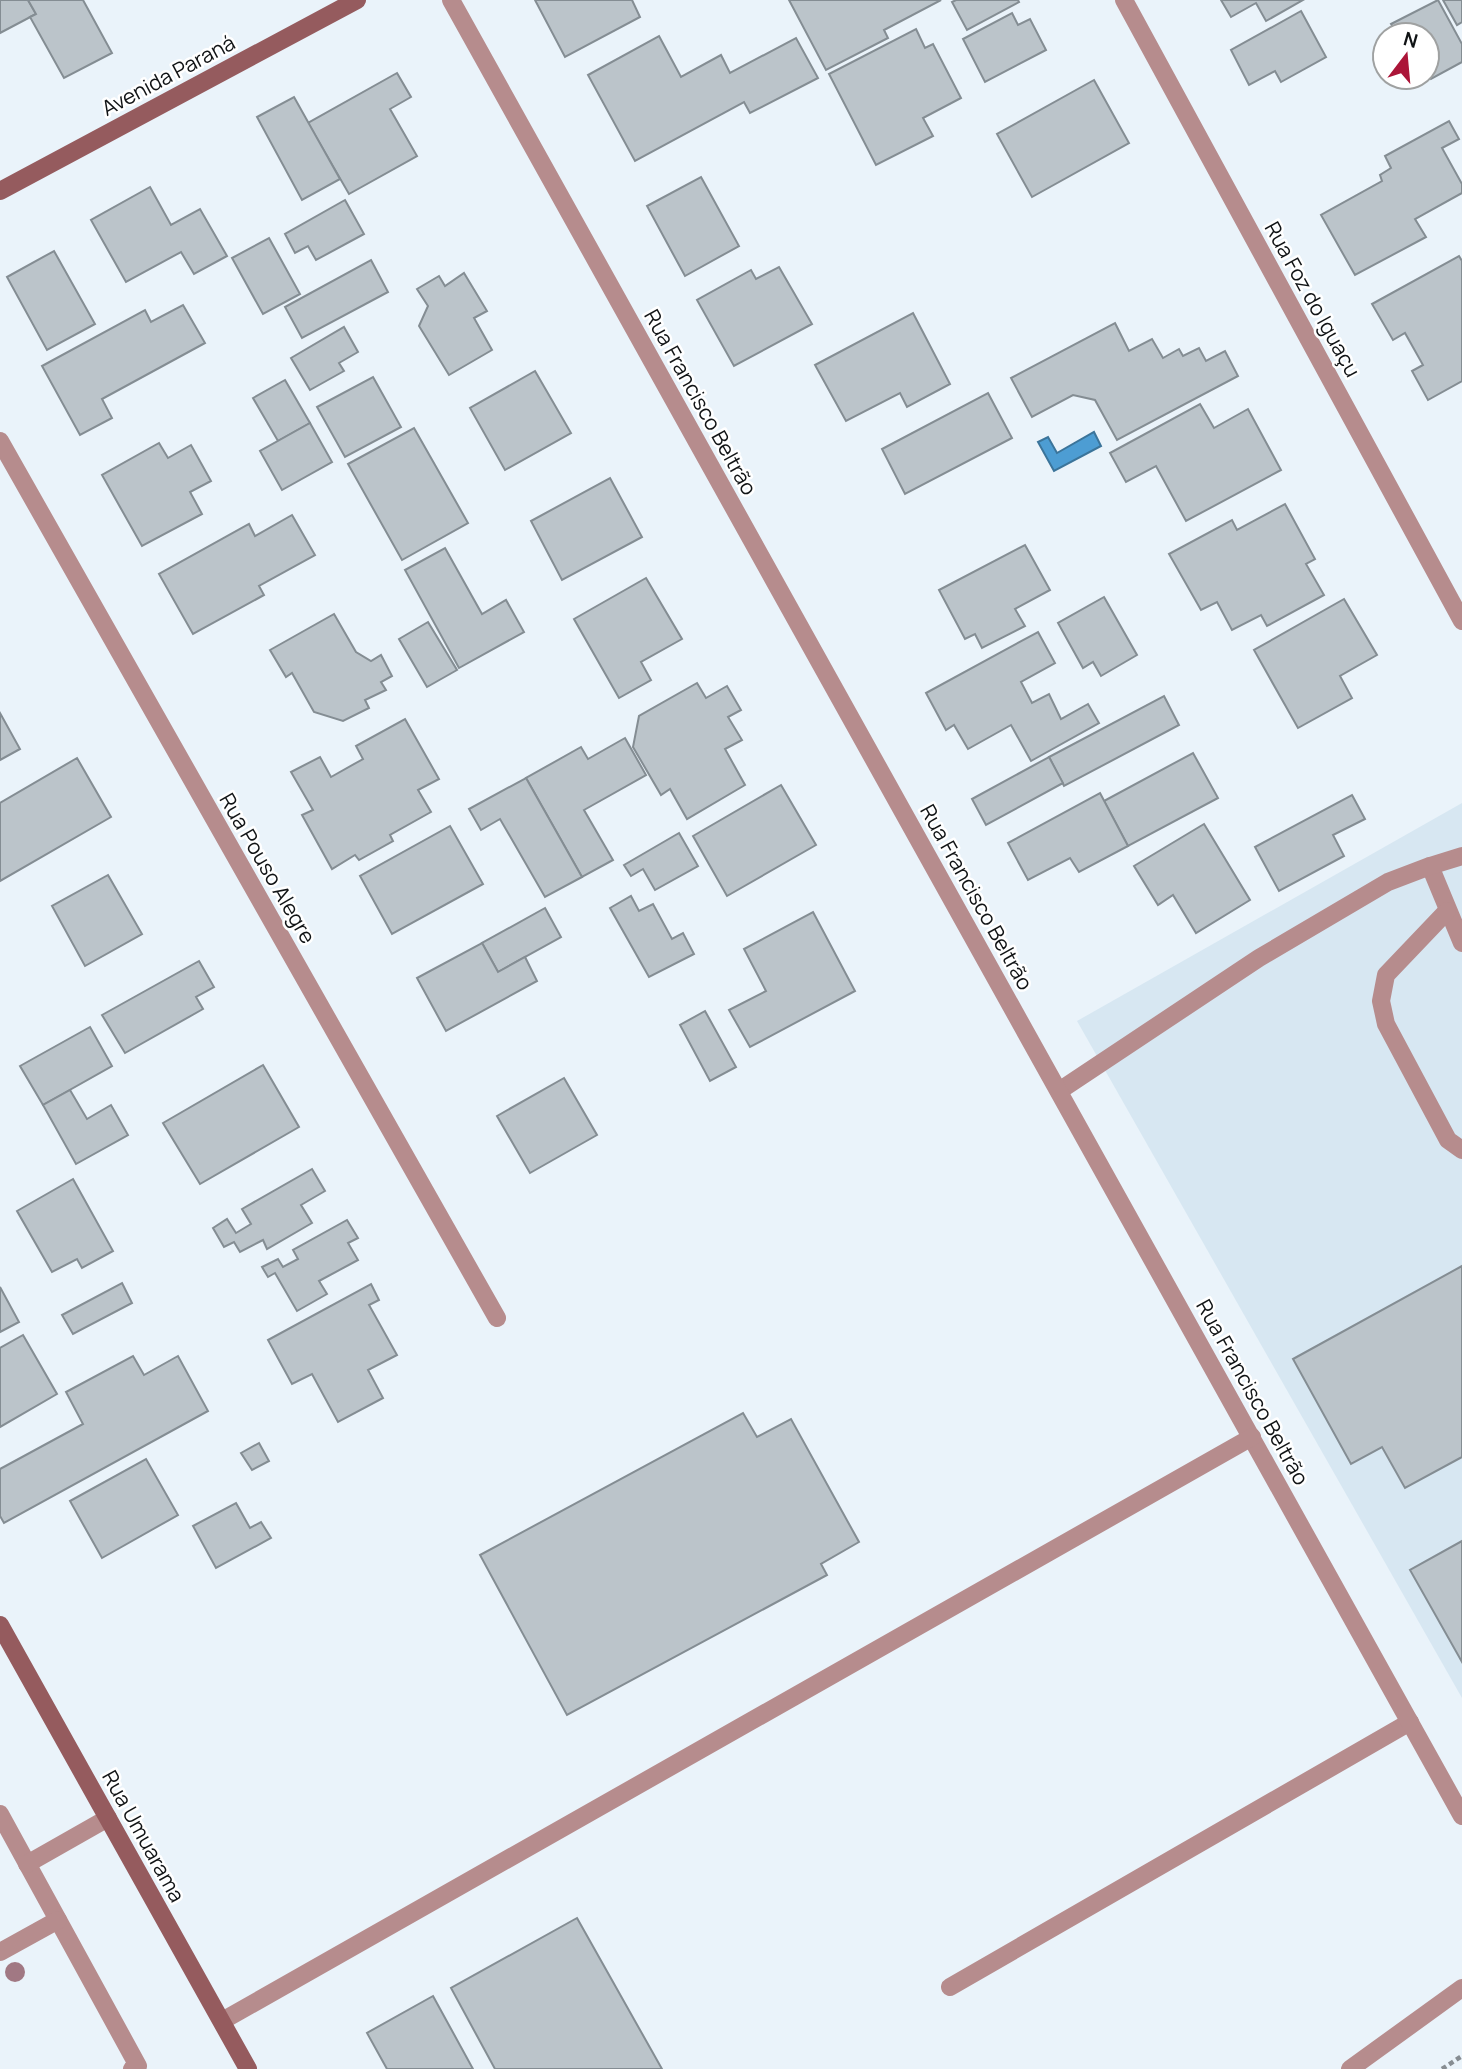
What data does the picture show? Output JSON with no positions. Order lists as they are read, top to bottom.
{
  "streets": {
    "street": [
      "Avenida Paraná",
      "Rua Foz do Iguaçu",
      "Rua Francisco Beltrão",
      "Rua Pouso Alegre",
      "Rua Umuarama"
    ]
  },
  "north": "top"
}
